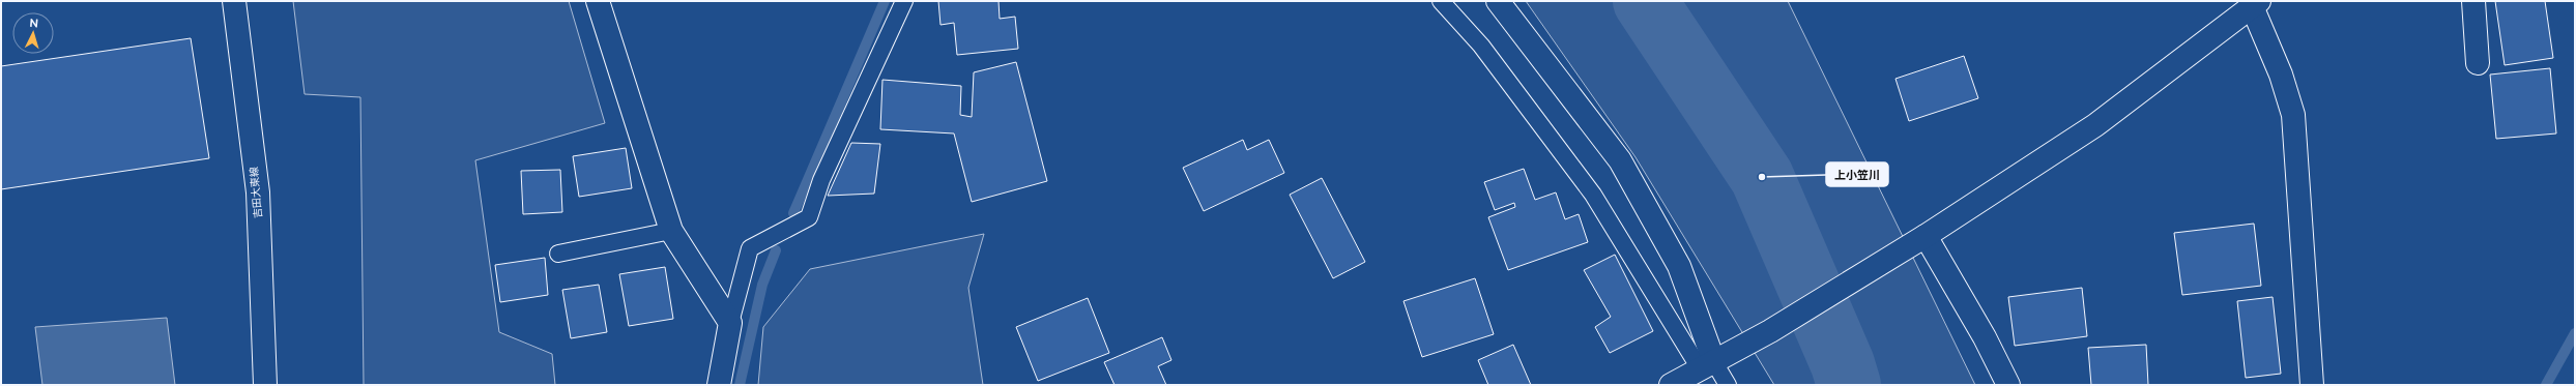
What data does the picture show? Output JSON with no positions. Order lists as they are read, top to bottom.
{
  "streets": {
    "street": ["吉田大東線"]
  },
  "places": ["上小笠川"],
  "north": "top"
}
